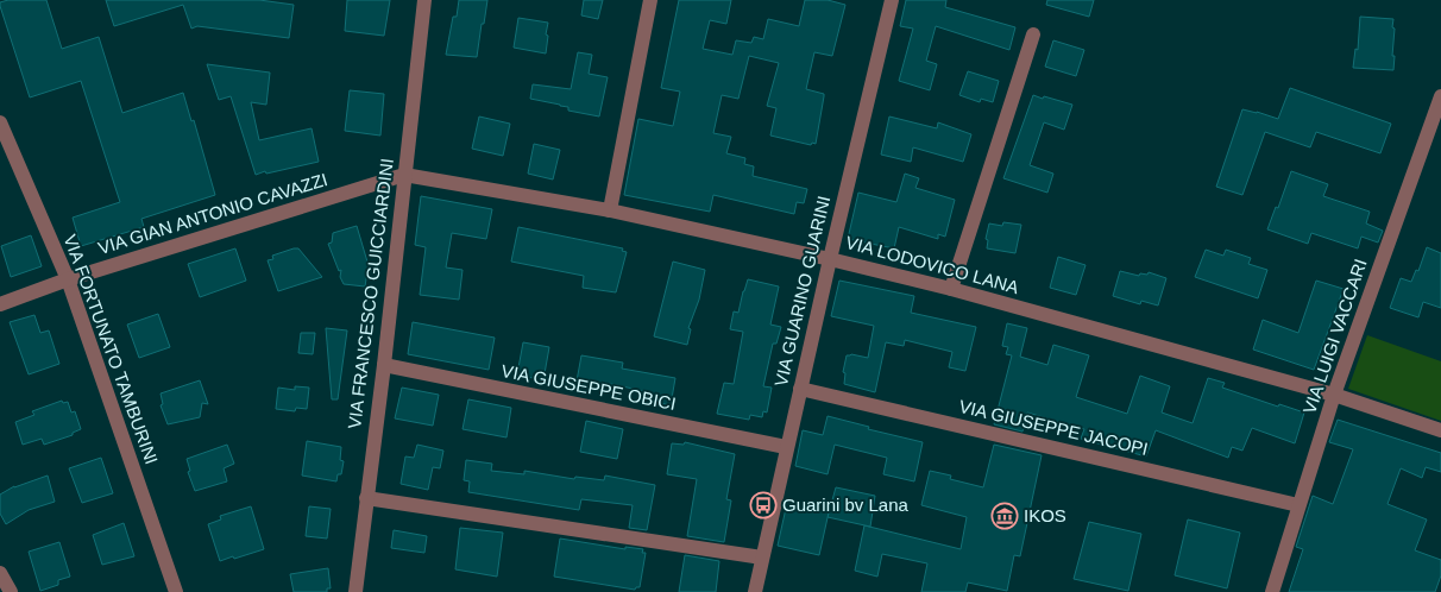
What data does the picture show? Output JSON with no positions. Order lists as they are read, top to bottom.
{
  "streets": {
    "street": [
      "VIA GIAN ANTONIO CAVAZZI",
      "VIA LODOVICO LANA",
      "VIA GUARINO GUARINI",
      "VIA FRANCESCO GUICCIARDINI",
      "VIA LUIGI VACCARI",
      "VIA FORTUNATO TAMBURINI",
      "VIA GIUSEPPE OBICI",
      "VIA GIUSEPPE JACOPI"
    ]
  },
  "crossings": [
    ["VIA GIAN ANTONIO CAVAZZI", "VIA LODOVICO LANA"],
    ["VIA GIAN ANTONIO CAVAZZI", "VIA FRANCESCO GUICCIARDINI"],
    ["VIA GIAN ANTONIO CAVAZZI", "VIA FORTUNATO TAMBURINI"],
    ["VIA LODOVICO LANA", "VIA GUARINO GUARINI"],
    ["VIA LODOVICO LANA", "VIA FRANCESCO GUICCIARDINI"],
    ["VIA LODOVICO LANA", "VIA LUIGI VACCARI"],
    ["VIA GUARINO GUARINI", "VIA GIUSEPPE OBICI"],
    ["VIA GUARINO GUARINI", "VIA GIUSEPPE JACOPI"],
    ["VIA FRANCESCO GUICCIARDINI", "VIA GIUSEPPE OBICI"],
    ["VIA LUIGI VACCARI", "VIA GIUSEPPE JACOPI"]
  ],
  "places": {
    "bus stop": ["Guarini bv Lana"],
    "museum": ["IKOS"]
  }
}
